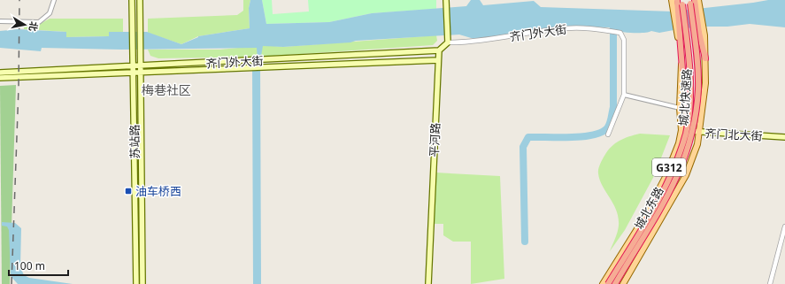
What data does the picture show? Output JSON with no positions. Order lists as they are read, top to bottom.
{
  "streets": {
    "highway": ["城北快速路"],
    "main road": [
      "齐门外大街",
      "齐门北大街",
      "平河路",
      "苏站路",
      "G312",
      "城北东路"
    ]
  },
  "crossings": [
    ["齐门外大街", "平河路"],
    ["齐门外大街", "苏站路"],
    ["齐门北大街", "城北东路"]
  ],
  "districts": ["梅巷社区"],
  "places": {
    "transit": ["油车桥西"]
  },
  "scale_bar": "100 m",
  "north": "right"
}
